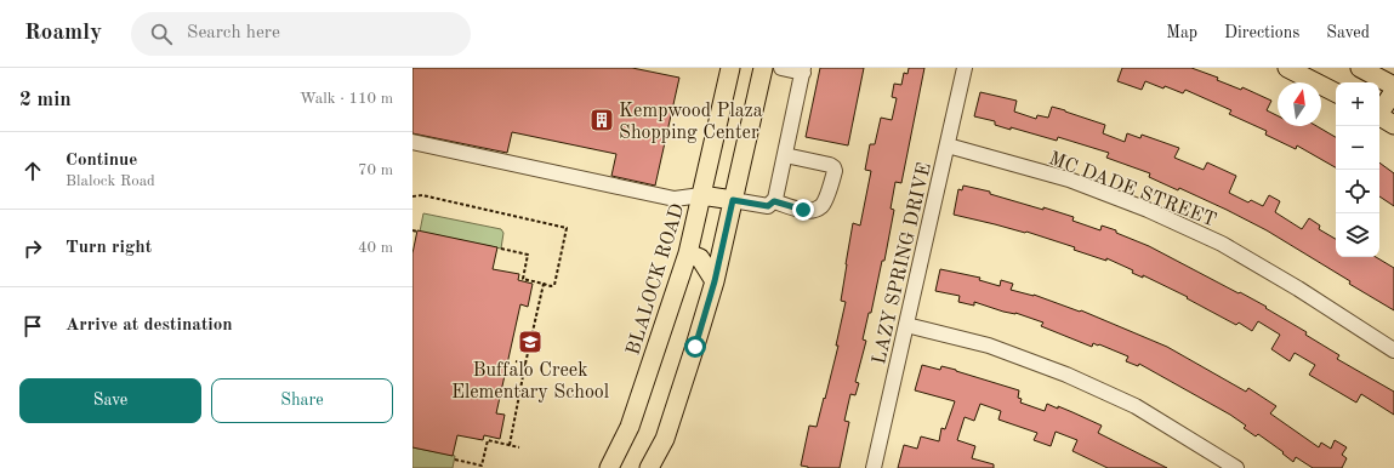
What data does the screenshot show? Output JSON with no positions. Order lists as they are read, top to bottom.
{
  "streets": {
    "main road": ["BLALOCK ROAD"],
    "street": ["MC DADE STREET", "LAZY SPRING DRIVE"]
  },
  "crossings": [
    ["MC DADE STREET", "LAZY SPRING DRIVE"]
  ],
  "places": {
    "building": ["Kempwood Plaza Shopping Center"],
    "school or university": ["Buffalo Creek Elementary School"]
  },
  "north": "top",
  "page": {
    "header": "Roamly",
    "search": "Search here",
    "nav": ["Map", "Directions", "Saved"],
    "heading": ["2 min", "Walk · 110 m"],
    "map_buttons": ["+", "−"],
    "list": [
      ["Continue", "Blalock Road", "70 m"],
      ["Turn right", "40 m"],
      "Arrive at destination"
    ],
    "buttons": ["Save", "Share"]
  }
}
